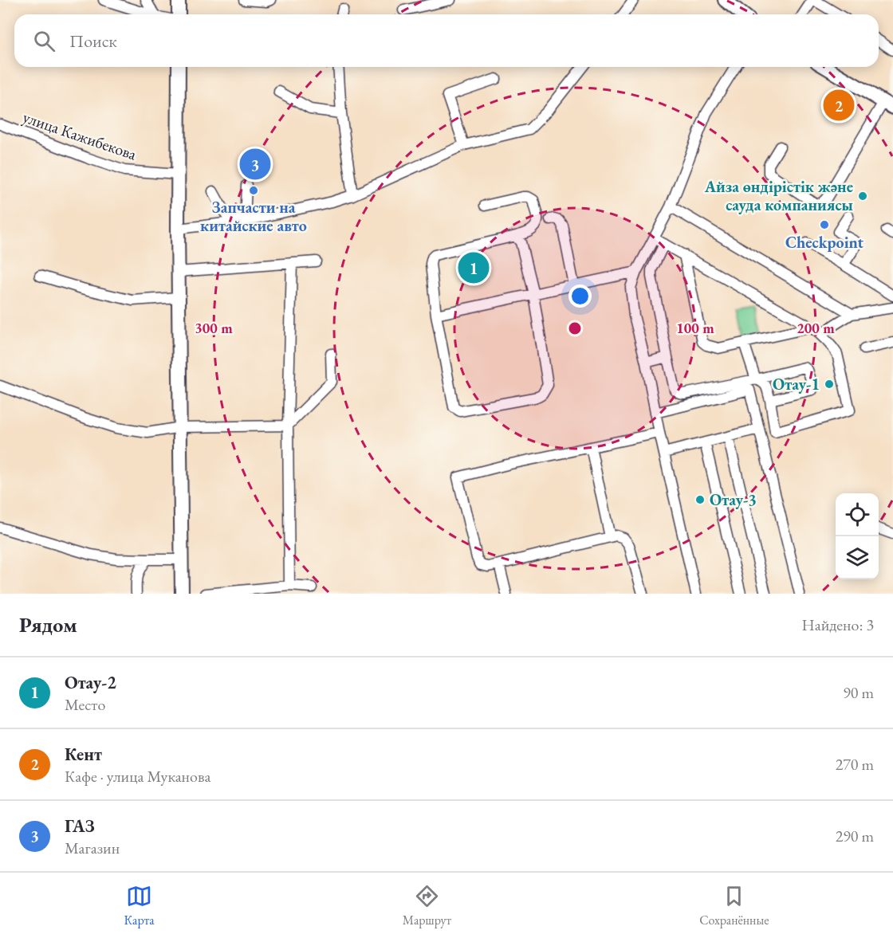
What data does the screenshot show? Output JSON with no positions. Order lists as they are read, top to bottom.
{
  "streets": {
    "street": ["улица Кажибекова"]
  },
  "places": [
    "Запчасти на китайские авто",
    "Айза өндірістік және сауда компаниясы",
    "Checkpoint",
    "Отау-1",
    "Отау-3"
  ],
  "page": {
    "search": "Поиск",
    "pins": ["2", "3", "1"],
    "heading": ["Рядом", "Найдено: 3"],
    "list": [
      {
        "mark": "1",
        "name": "Отау-2",
        "note": "Место",
        "value": "90 m"
      },
      {
        "mark": "2",
        "name": "Кент",
        "note": "Кафе · улица Муканова",
        "value": "270 m"
      },
      {
        "mark": "3",
        "name": "ГАЗ",
        "note": "Магазин",
        "value": "290 m"
      }
    ],
    "nav": ["Карта", "Маршрут", "Сохранённые"]
  },
  "rings": ["100 m", "200 m", "300 m"]
}
